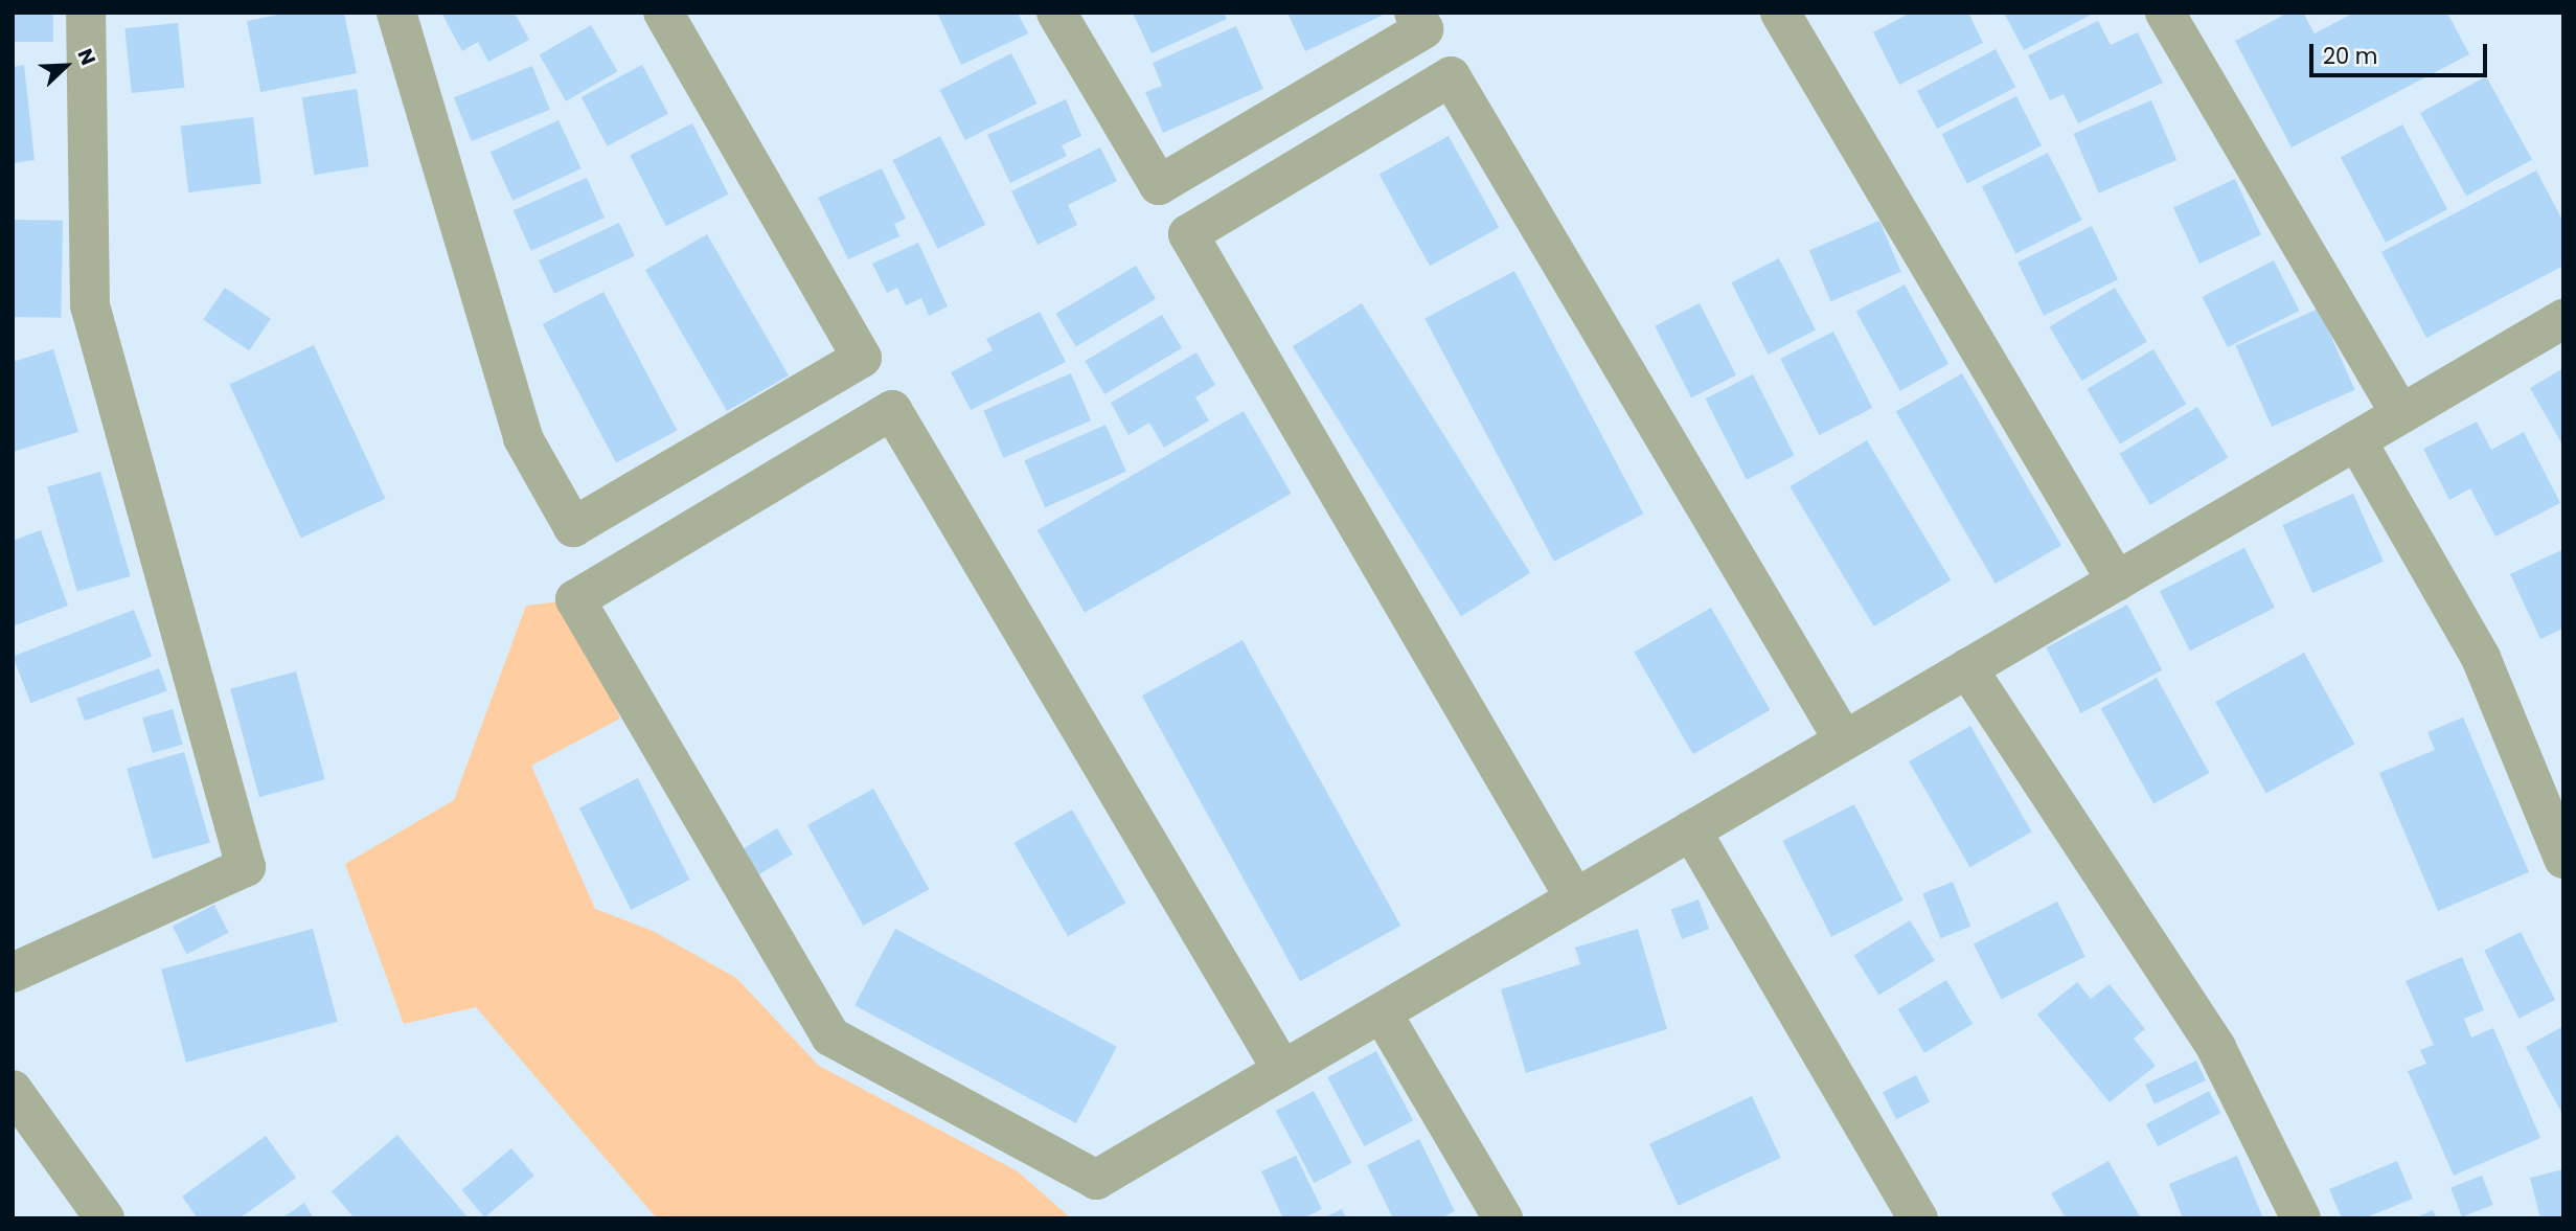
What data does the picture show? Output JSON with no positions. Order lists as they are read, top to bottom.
{
  "scale_bar": "20 m",
  "north": "top right"
}
